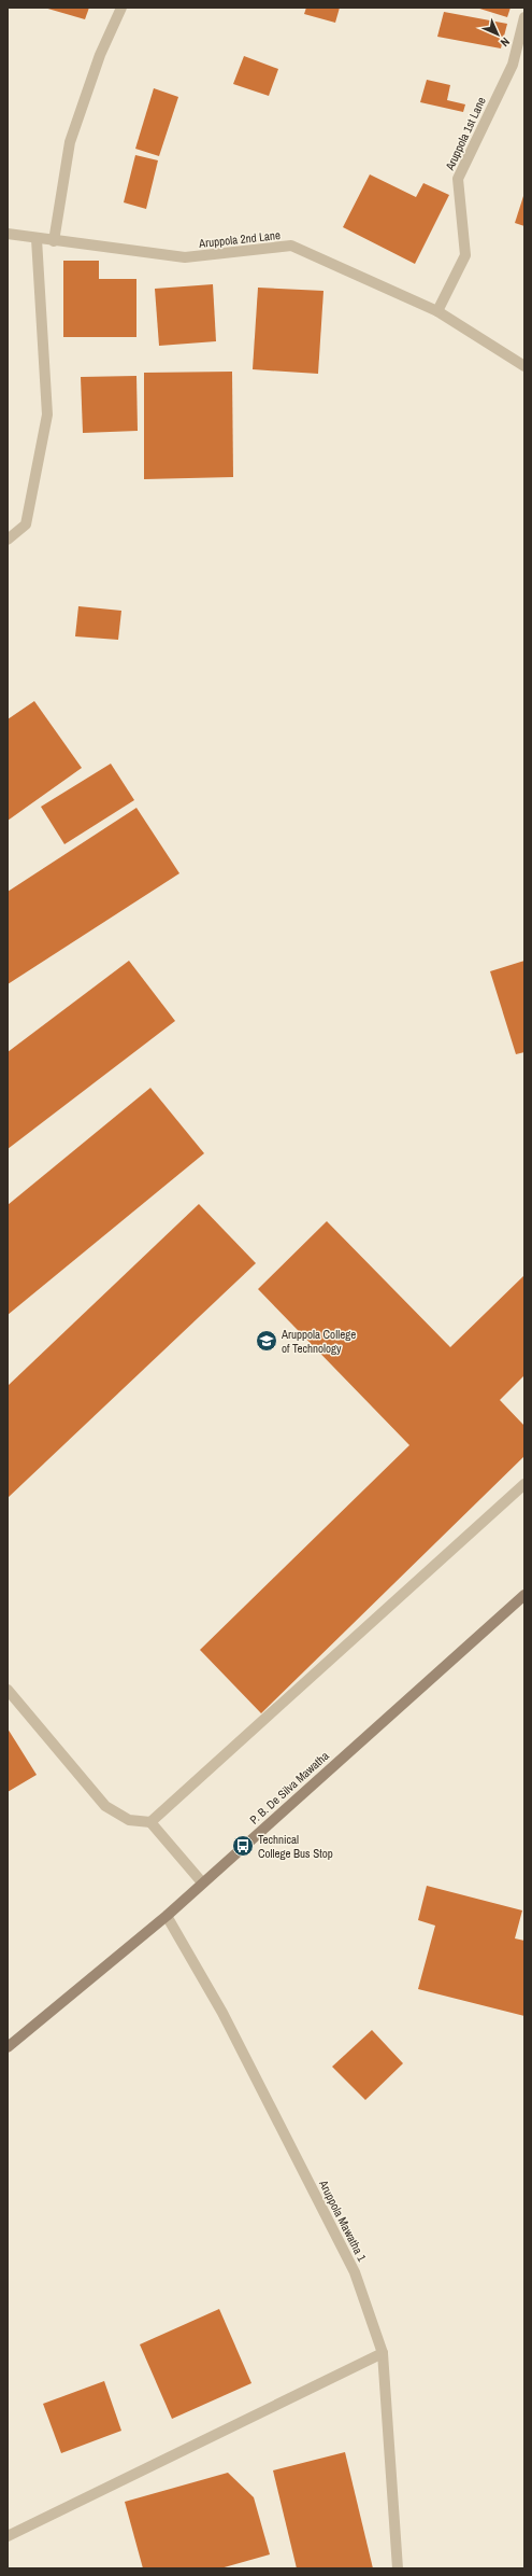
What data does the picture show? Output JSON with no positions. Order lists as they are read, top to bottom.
{
  "streets": {
    "street": [
      "Aruppola 1st Lane",
      "Aruppola 2nd Lane",
      "P. B. De Silva Mawatha",
      "Aruppola Mawatha 1"
    ]
  },
  "crossings": [
    ["Aruppola 1st Lane", "Aruppola 2nd Lane"],
    ["P. B. De Silva Mawatha", "Aruppola Mawatha 1"]
  ],
  "places": {
    "school or university": ["Aruppola College of Technology"],
    "bus stop": ["Technical College Bus Stop"]
  },
  "north": "bottom right"
}
